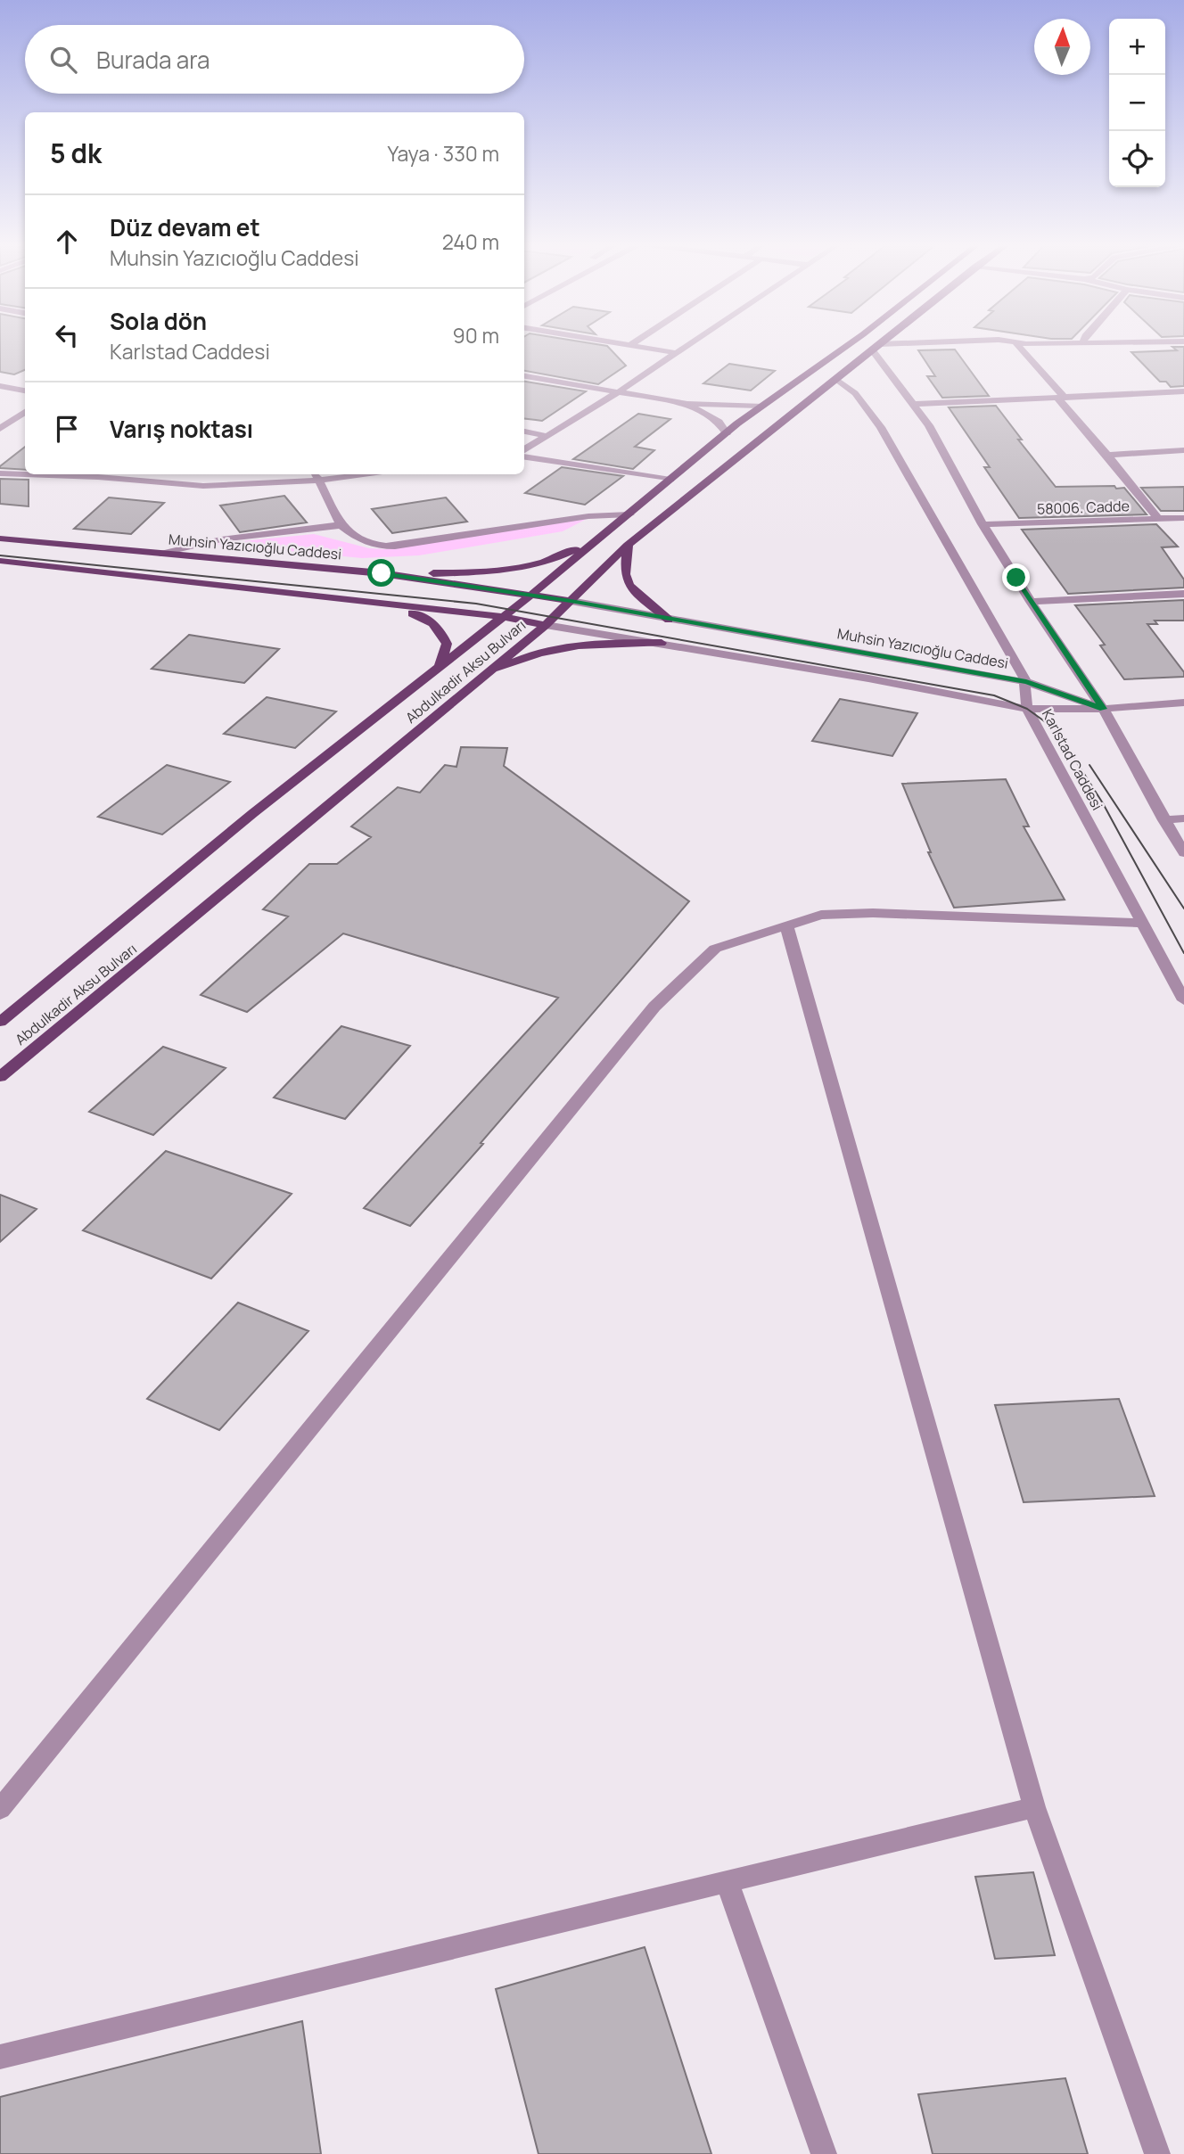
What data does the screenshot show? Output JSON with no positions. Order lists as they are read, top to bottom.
{
  "streets": {
    "main road": ["Muhsin Yazıcıoğlu Caddesi", "Abdulkadir Aksu Bulvarı"],
    "street": ["58006. Cadde", "Karlstad Caddesi"]
  },
  "crossings": [
    ["Muhsin Yazıcıoğlu Caddesi", "Abdulkadir Aksu Bulvarı"],
    ["Muhsin Yazıcıoğlu Caddesi", "Karlstad Caddesi"],
    ["Abdulkadir Aksu Bulvarı", "Karlstad Caddesi"]
  ],
  "north": "top",
  "page": {
    "map_buttons": ["+", "−"],
    "search": "Burada ara",
    "heading": ["5 dk", "Yaya · 330 m"],
    "list": [
      ["Düz devam et", "Muhsin Yazıcıoğlu Caddesi", "240 m"],
      ["Sola dön", "Karlstad Caddesi", "90 m"],
      "Varış noktası"
    ]
  }
}
